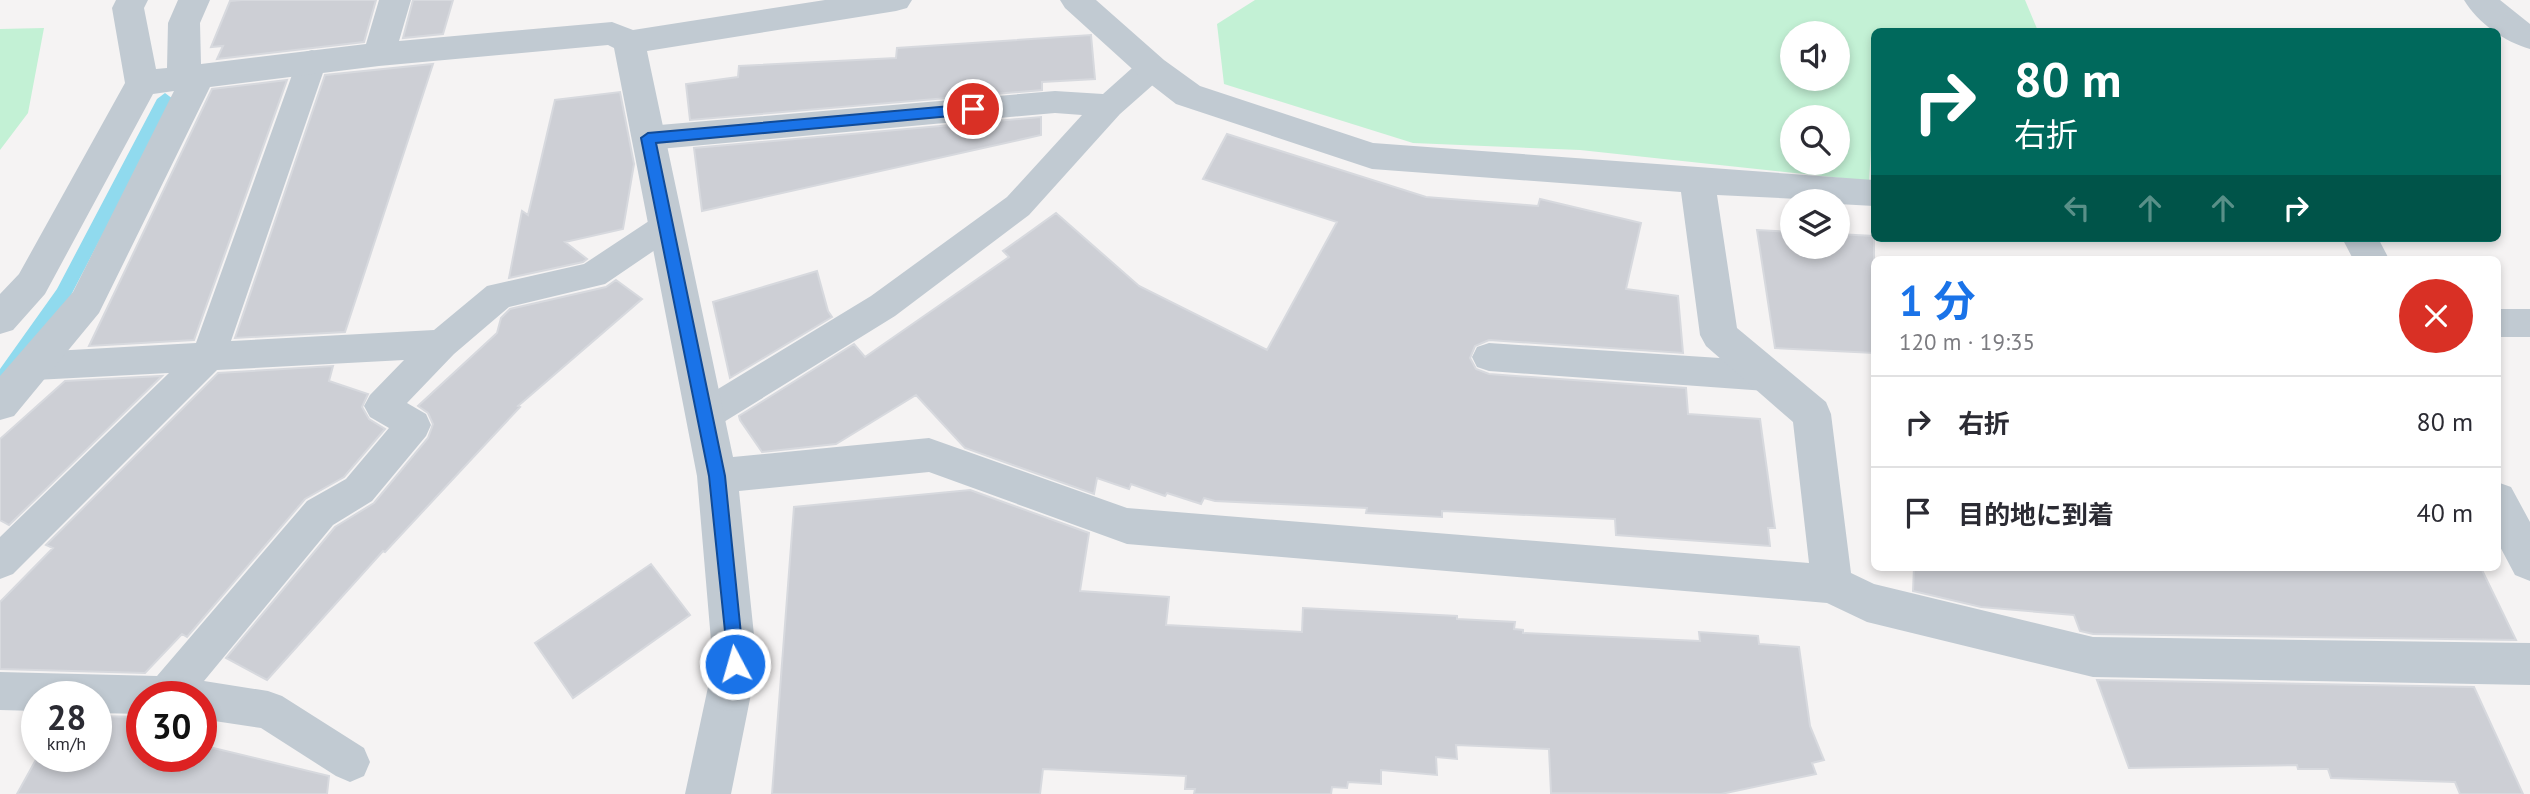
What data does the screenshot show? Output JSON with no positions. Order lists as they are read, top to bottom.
{
  "page": {
    "turn": ["80 m", "右折"],
    "heading": ["1 分", "120 m · 19:35"],
    "list": [
      {
        "name": "右折",
        "value": "80 m"
      },
      {
        "name": "目的地に到着",
        "value": "40 m"
      }
    ],
    "speed": "28 km/h",
    "limit": "30"
  }
}
